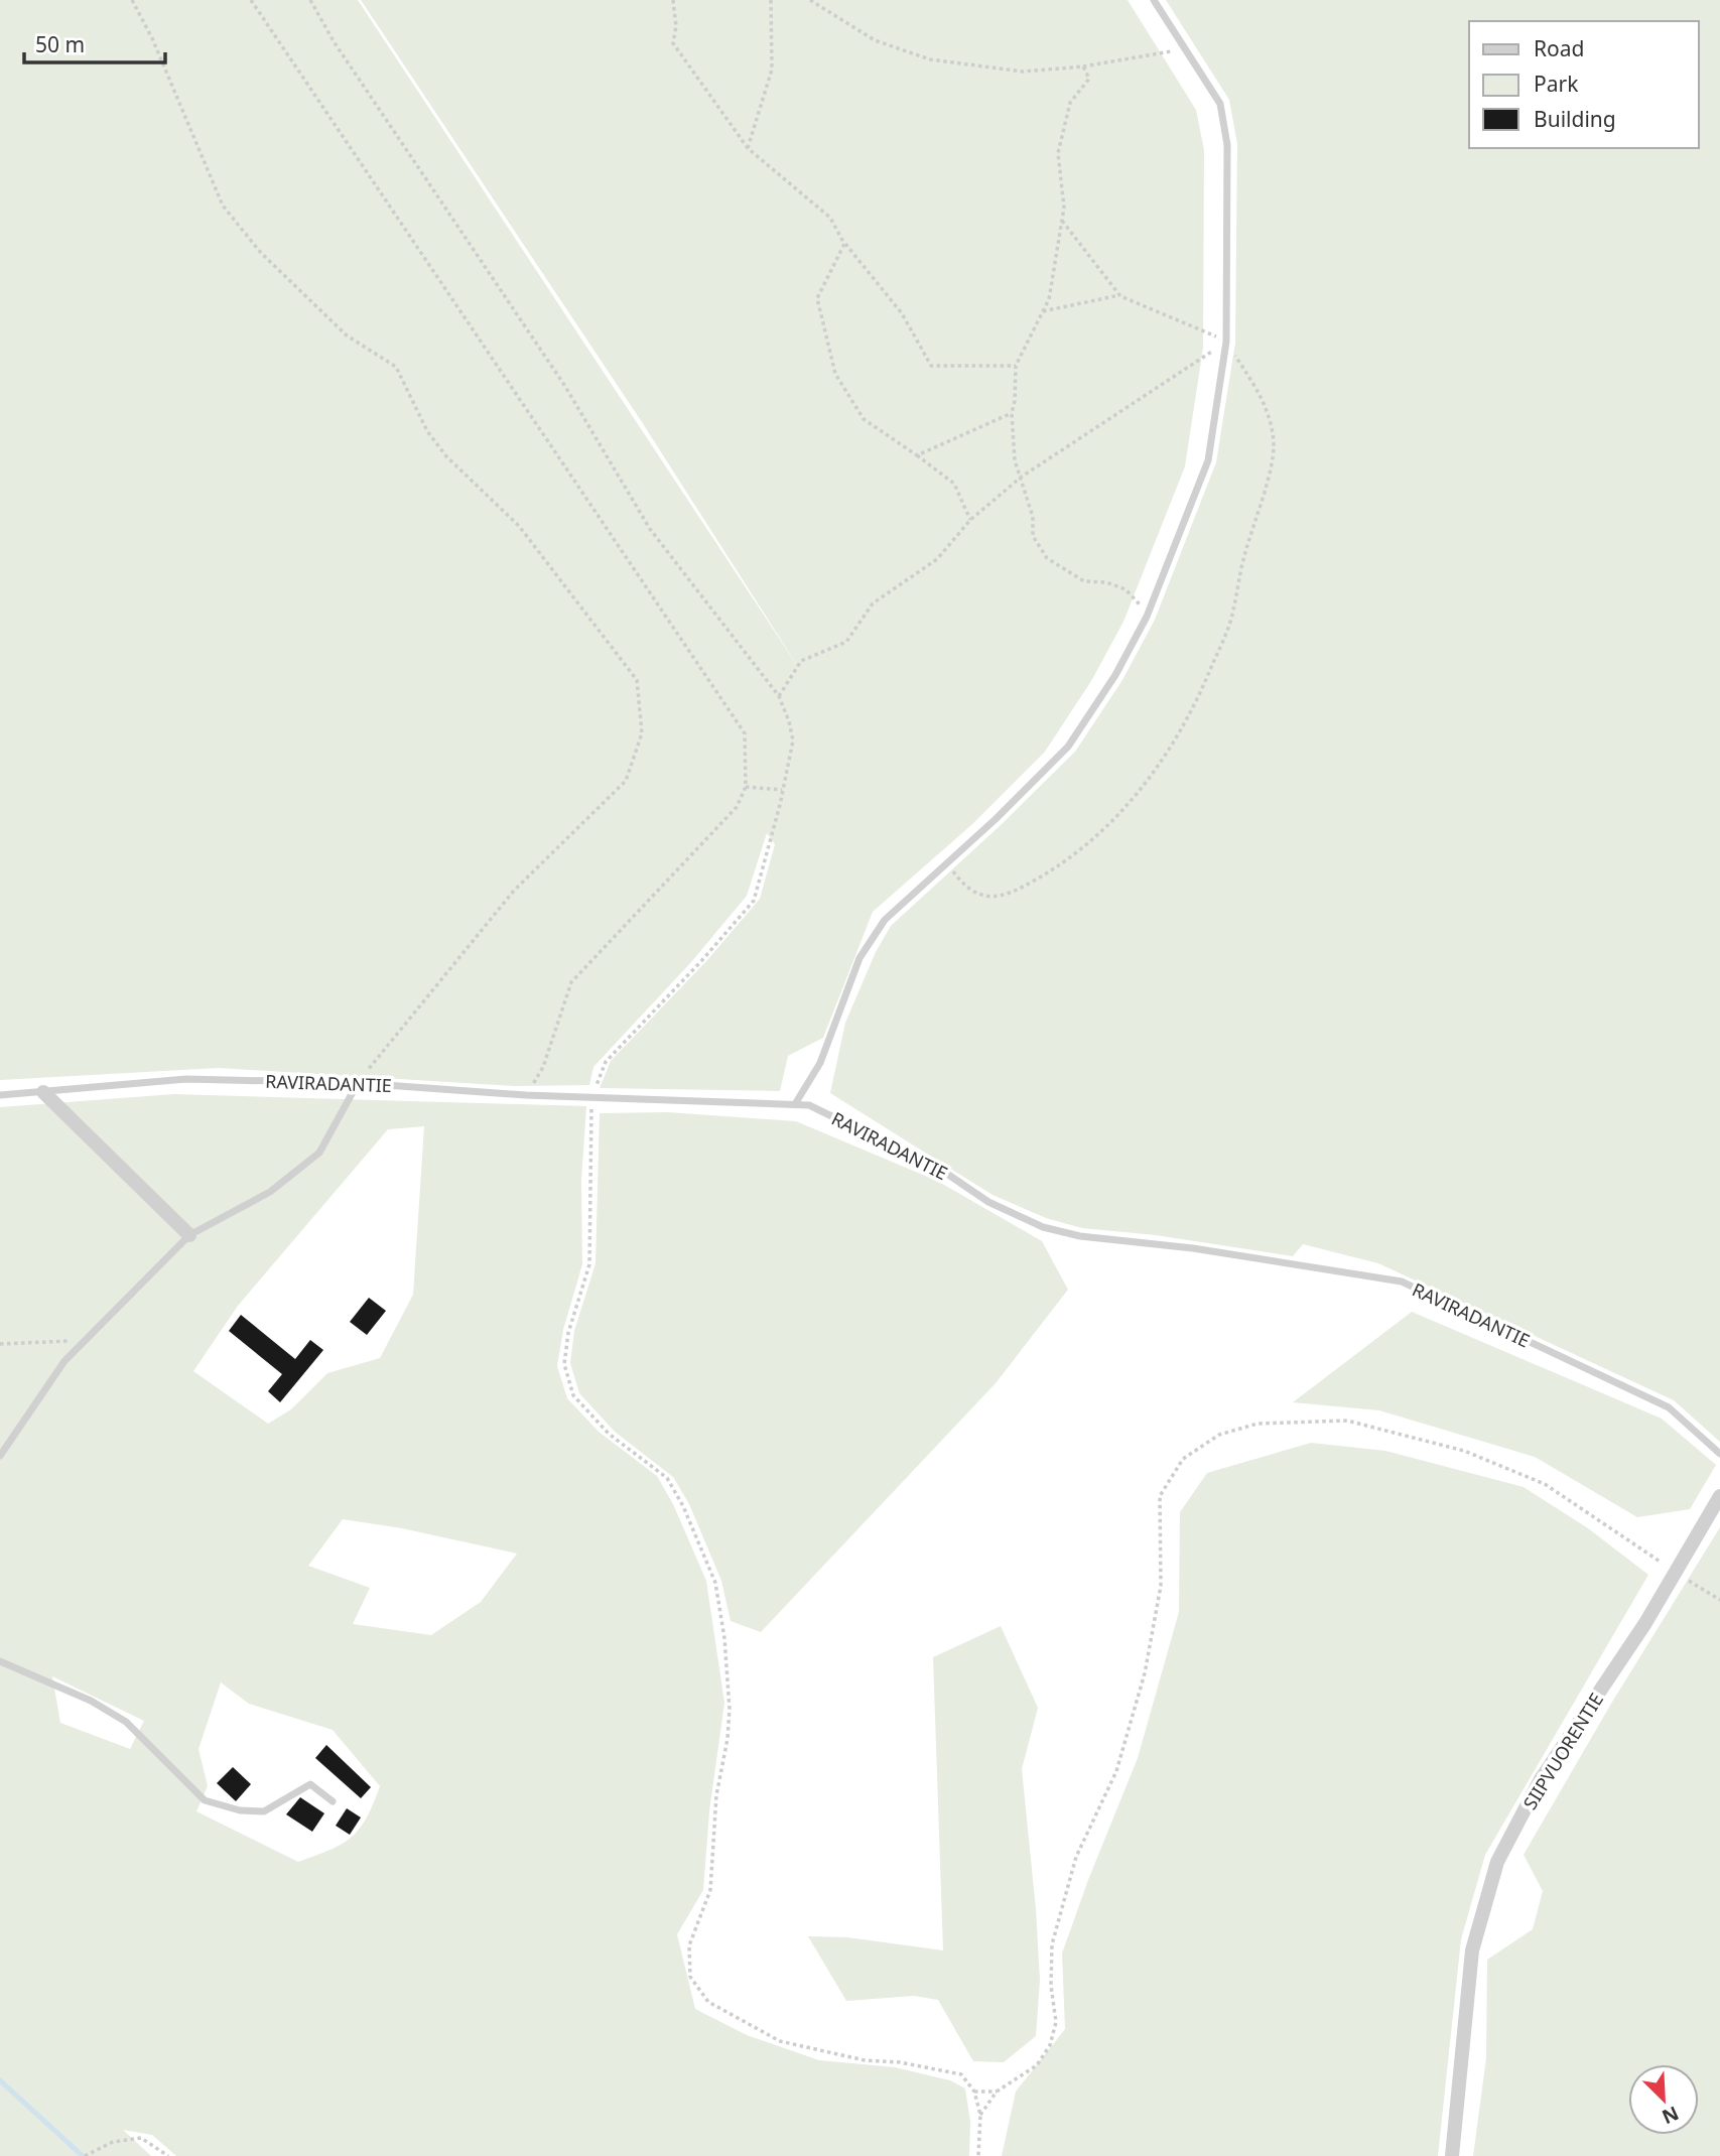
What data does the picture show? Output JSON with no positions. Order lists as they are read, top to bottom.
{
  "streets": {
    "street": ["SIIPVUORENTIE"],
    "lane": ["RAVIRADANTIE"]
  },
  "legend": ["Road", "Park", "Building"],
  "scale_bar": "50 m",
  "north": "bottom right"
}
